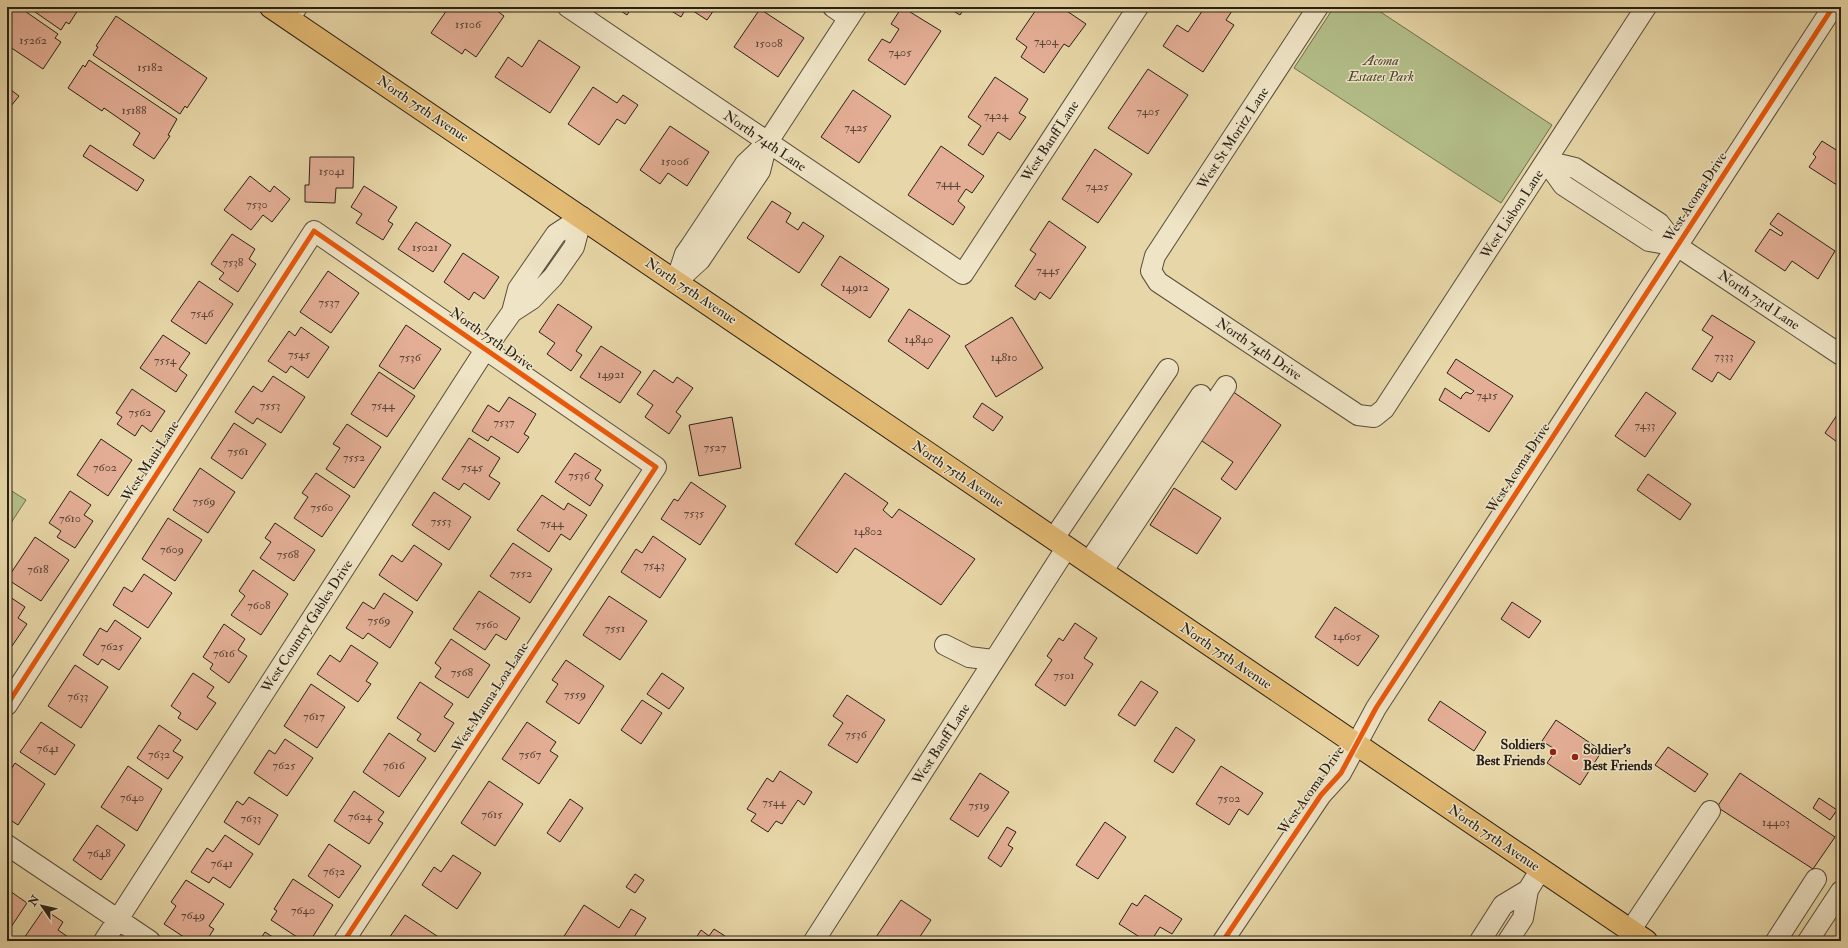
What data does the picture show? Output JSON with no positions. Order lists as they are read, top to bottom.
{
  "streets": {
    "main road": ["North 75th Avenue"],
    "street": [
      "West St Moritz Lane",
      "North 74th Lane",
      "West Banff Lane",
      "West Acoma Drive",
      "West Lisbon Lane",
      "North 73rd Lane",
      "North 75th Drive",
      "North 74th Drive",
      "West Maui Lane",
      "West Country Gables Drive",
      "West Mauna Loa Lane"
    ]
  },
  "crossings": [
    ["North 75th Avenue", "West Banff Lane"],
    ["North 75th Avenue", "West Acoma Drive"],
    ["North 75th Avenue", "West Country Gables Drive"],
    ["West St Moritz Lane", "North 74th Drive"],
    ["North 74th Lane", "West Banff Lane"],
    ["West Acoma Drive", "North 73rd Lane"],
    ["West Lisbon Lane", "North 73rd Lane"],
    ["West Lisbon Lane", "North 74th Drive"],
    ["North 75th Drive", "West Maui Lane"],
    ["North 75th Drive", "West Country Gables Drive"],
    ["North 75th Drive", "West Mauna Loa Lane"]
  ],
  "parks": ["Acoma Estates Park"],
  "places": ["Soldiers Best Friends", "Soldier's Best Friends"],
  "house_numbers": [
    "15106",
    "15262",
    "7404",
    "15008",
    "7405",
    "15182",
    "15188",
    "7405",
    "7424",
    "7425",
    "15006",
    "15041",
    "7444",
    "7425",
    "7530",
    "15021",
    "7538",
    "7445",
    "14912",
    "7537",
    "7546",
    "14840",
    "7545",
    "7333",
    "7536",
    "14810",
    "7554",
    "14921",
    "7415",
    "7553",
    "7544",
    "7562",
    "7537",
    "7433",
    "7527",
    "7561",
    "7552",
    "7602",
    "7545",
    "7536",
    "7569",
    "7560",
    "7535",
    "7610",
    "7553",
    "7544",
    "14802",
    "7609",
    "7568",
    "7543",
    "7618",
    "7552",
    "7608",
    "7569",
    "7560",
    "7551",
    "14605",
    "7625",
    "7616",
    "7568",
    "7501",
    "7559",
    "7633",
    "7617",
    "7536",
    "7641",
    "7632",
    "7567",
    "7625",
    "7616",
    "7640",
    "7502",
    "7544",
    "7519",
    "7615",
    "7624",
    "7633",
    "14403",
    "7648",
    "7641",
    "7632",
    "7640",
    "7649"
  ],
  "north": "top left"
}
